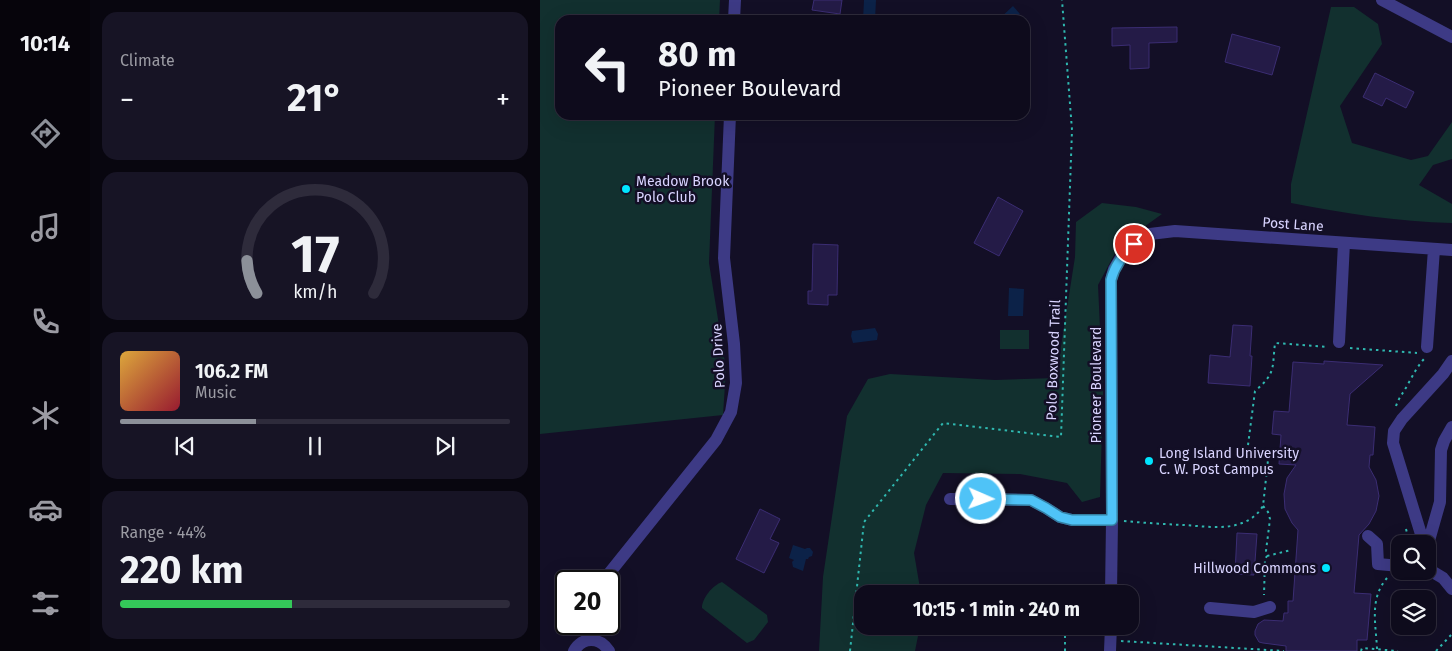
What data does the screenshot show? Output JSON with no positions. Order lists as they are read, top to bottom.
{
  "streets": {
    "street": ["Post Lane", "Polo Drive", "Pioneer Boulevard"],
    "path": ["Polo Boxwood Trail"]
  },
  "crossings": [
    ["Post Lane", "Pioneer Boulevard"]
  ],
  "places": ["Meadow Brook Polo Club", "Long Island University C. W. Post Campus", "Hillwood Commons"],
  "page": {
    "tabs": "10:14",
    "tile": [
      "Climate",
      ["Range · 44%", "220 km"]
    ],
    "turn": ["80 m", "Pioneer Boulevard"],
    "heat": ["−", "21°", "+"],
    "song": ["106.2 FM", "Music"],
    "limit": "20",
    "trip": "10:15 · 1 min · 240 m",
    "gauge": ["17", "km/h"]
  }
}
